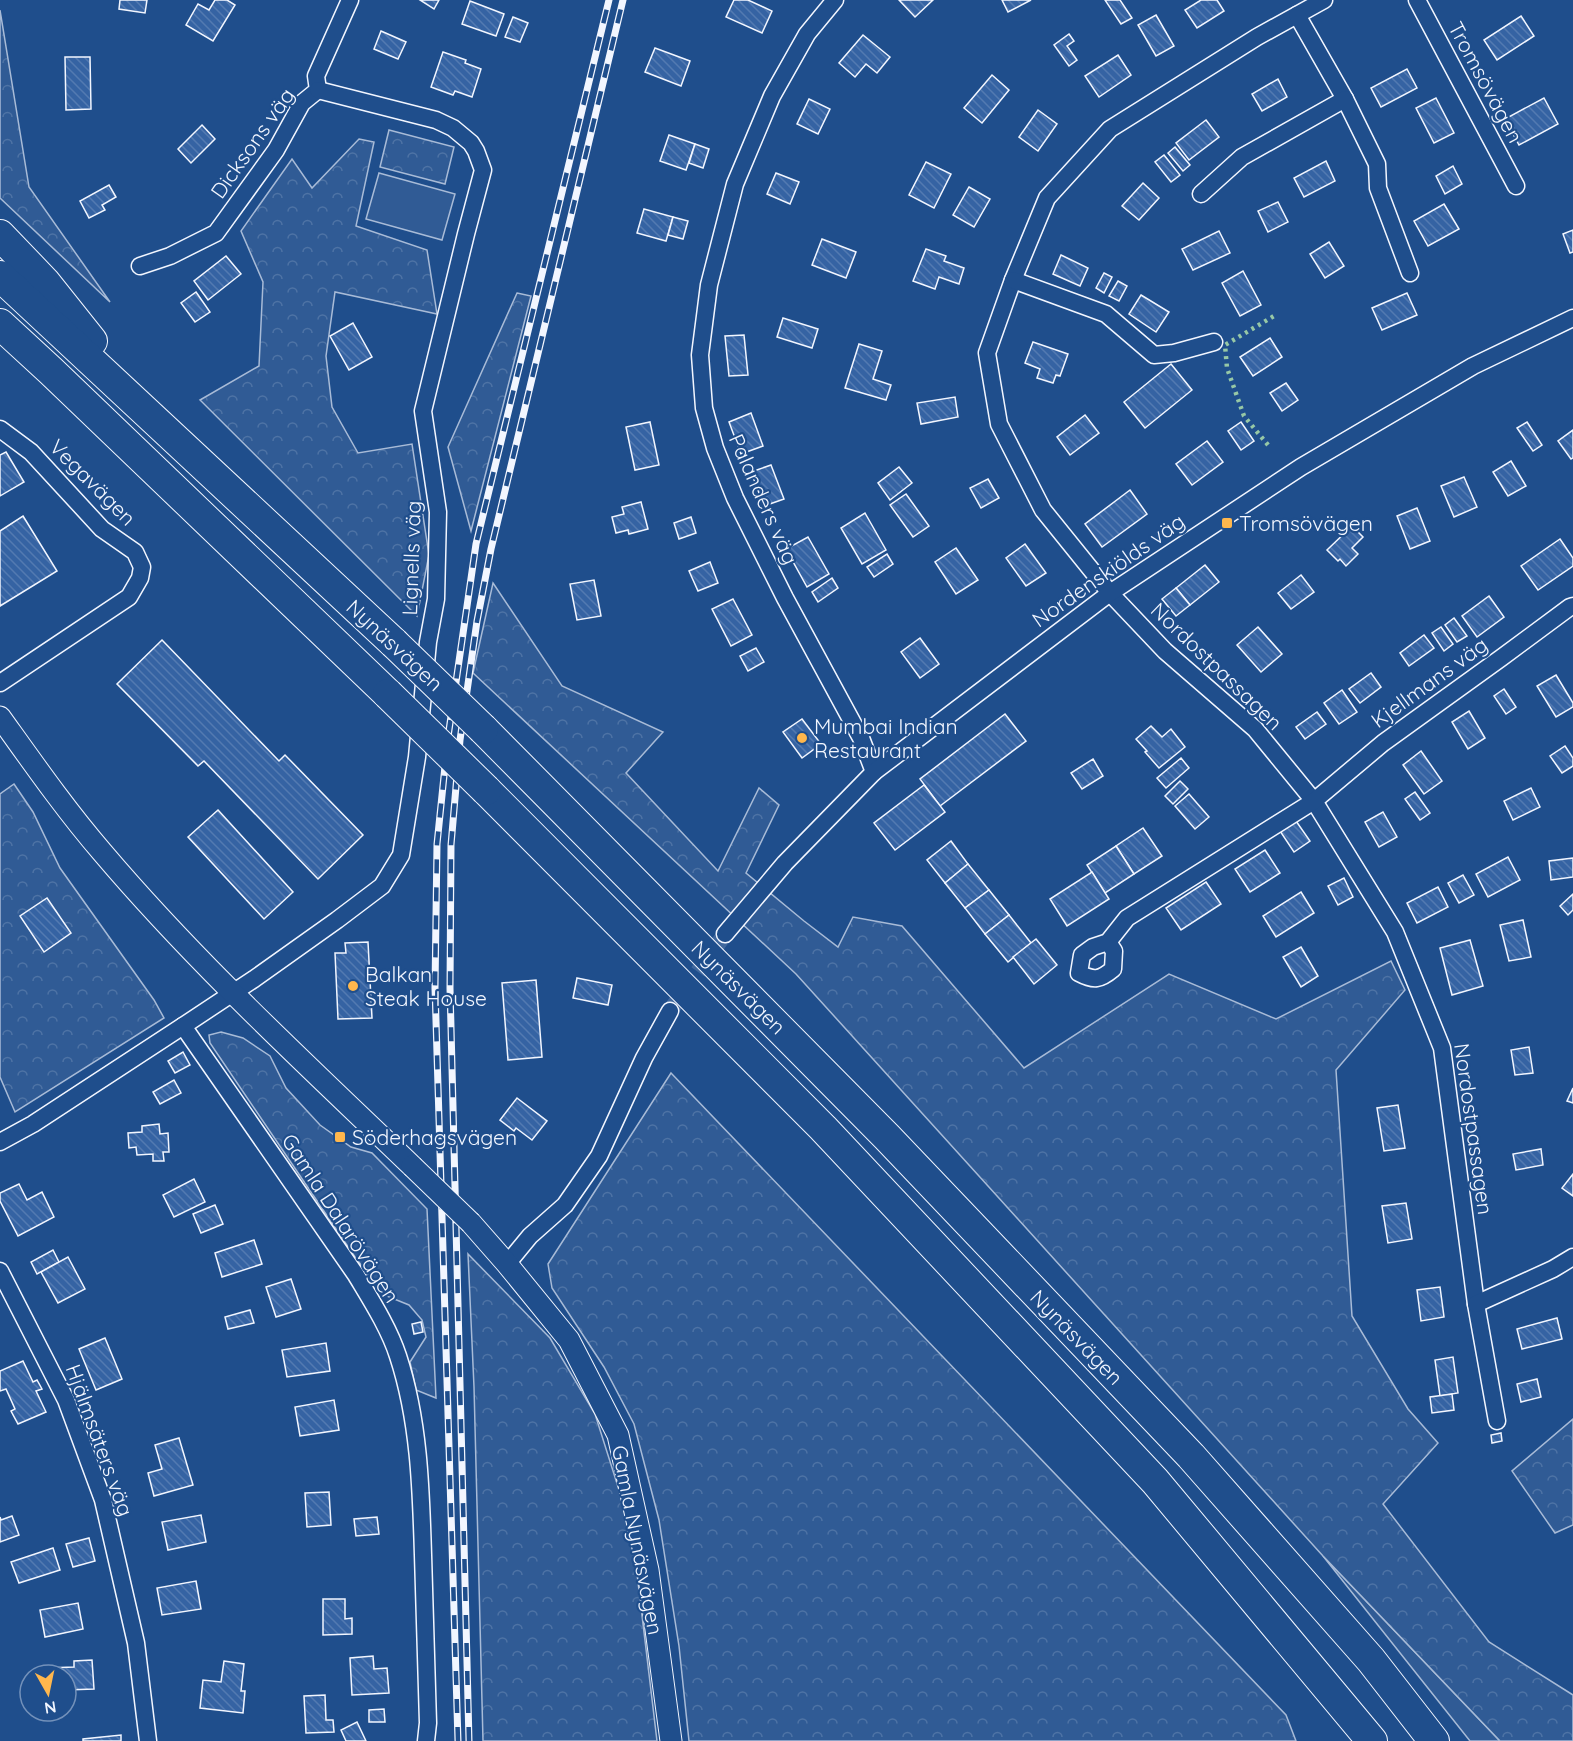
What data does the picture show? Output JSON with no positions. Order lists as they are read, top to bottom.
{
  "streets": {
    "highway": ["Nynäsvägen"],
    "street": [
      "Tromsövägen",
      "Dicksons väg",
      "Vegavägen",
      "Palanders väg",
      "Lignells väg",
      "Nordenskiölds väg",
      "Nordostpassagen",
      "Kjellmans väg",
      "Gamla Dalarövägen",
      "Hjälmsäters väg",
      "Gamla Nynäsvägen"
    ]
  },
  "crossings": [
    ["Dicksons väg", "Lignells väg"],
    ["Palanders väg", "Nordenskiölds väg"],
    ["Nordenskiölds väg", "Nordostpassagen"],
    ["Nordostpassagen", "Kjellmans väg"]
  ],
  "places": {
    "transit": ["Tromsövägen", "Söderhagsvägen"],
    "other": ["Mumbai Indian Restaurant", "Balkan Steak House"]
  },
  "north": "bottom"
}
